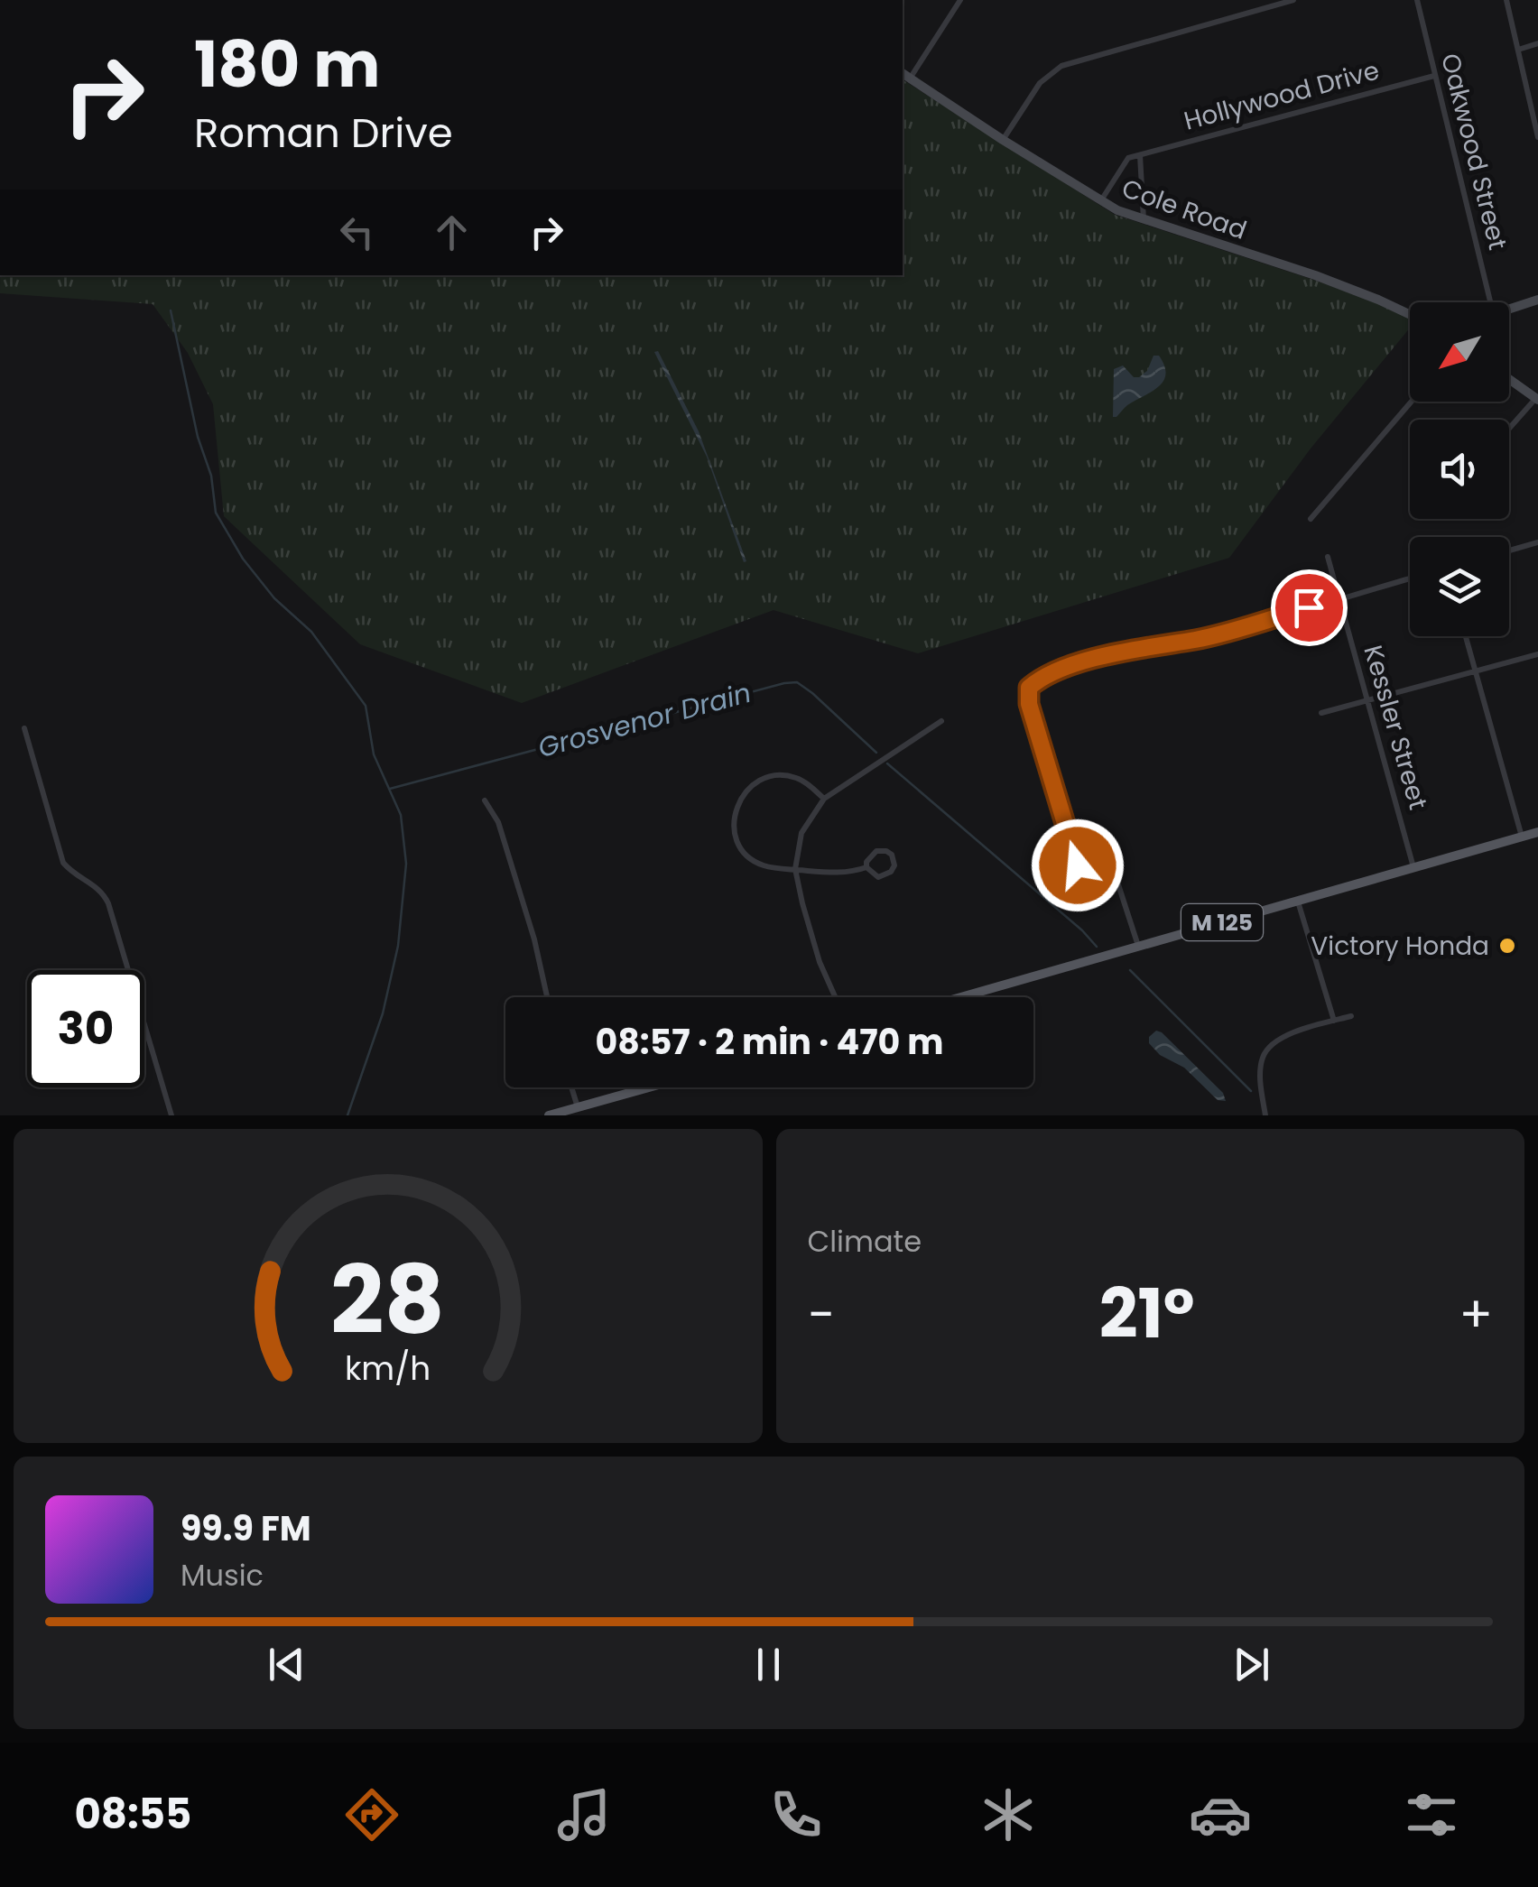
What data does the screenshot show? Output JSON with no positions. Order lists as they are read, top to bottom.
{
  "streets": {
    "main road": ["M 125"],
    "street": [
      "Hollywood Drive",
      "Oakwood Street",
      "Cole Road",
      "Kessler Street"
    ]
  },
  "crossings": [
    ["Hollywood Drive", "Oakwood Street"],
    ["Hollywood Drive", "Cole Road"],
    ["Kessler Street", "M 125"]
  ],
  "water": ["Grosvenor Drain"],
  "places": ["Victory Honda"],
  "north": "bottom left",
  "page": {
    "turn": ["180 m", "Roman Drive"],
    "limit": "30",
    "trip": "08:57 · 2 min · 470 m",
    "tile": "Climate",
    "heat": ["−", "21°", "+"],
    "song": ["99.9 FM", "Music"],
    "tabs": "08:55",
    "gauge": ["28", "km/h"]
  }
}
